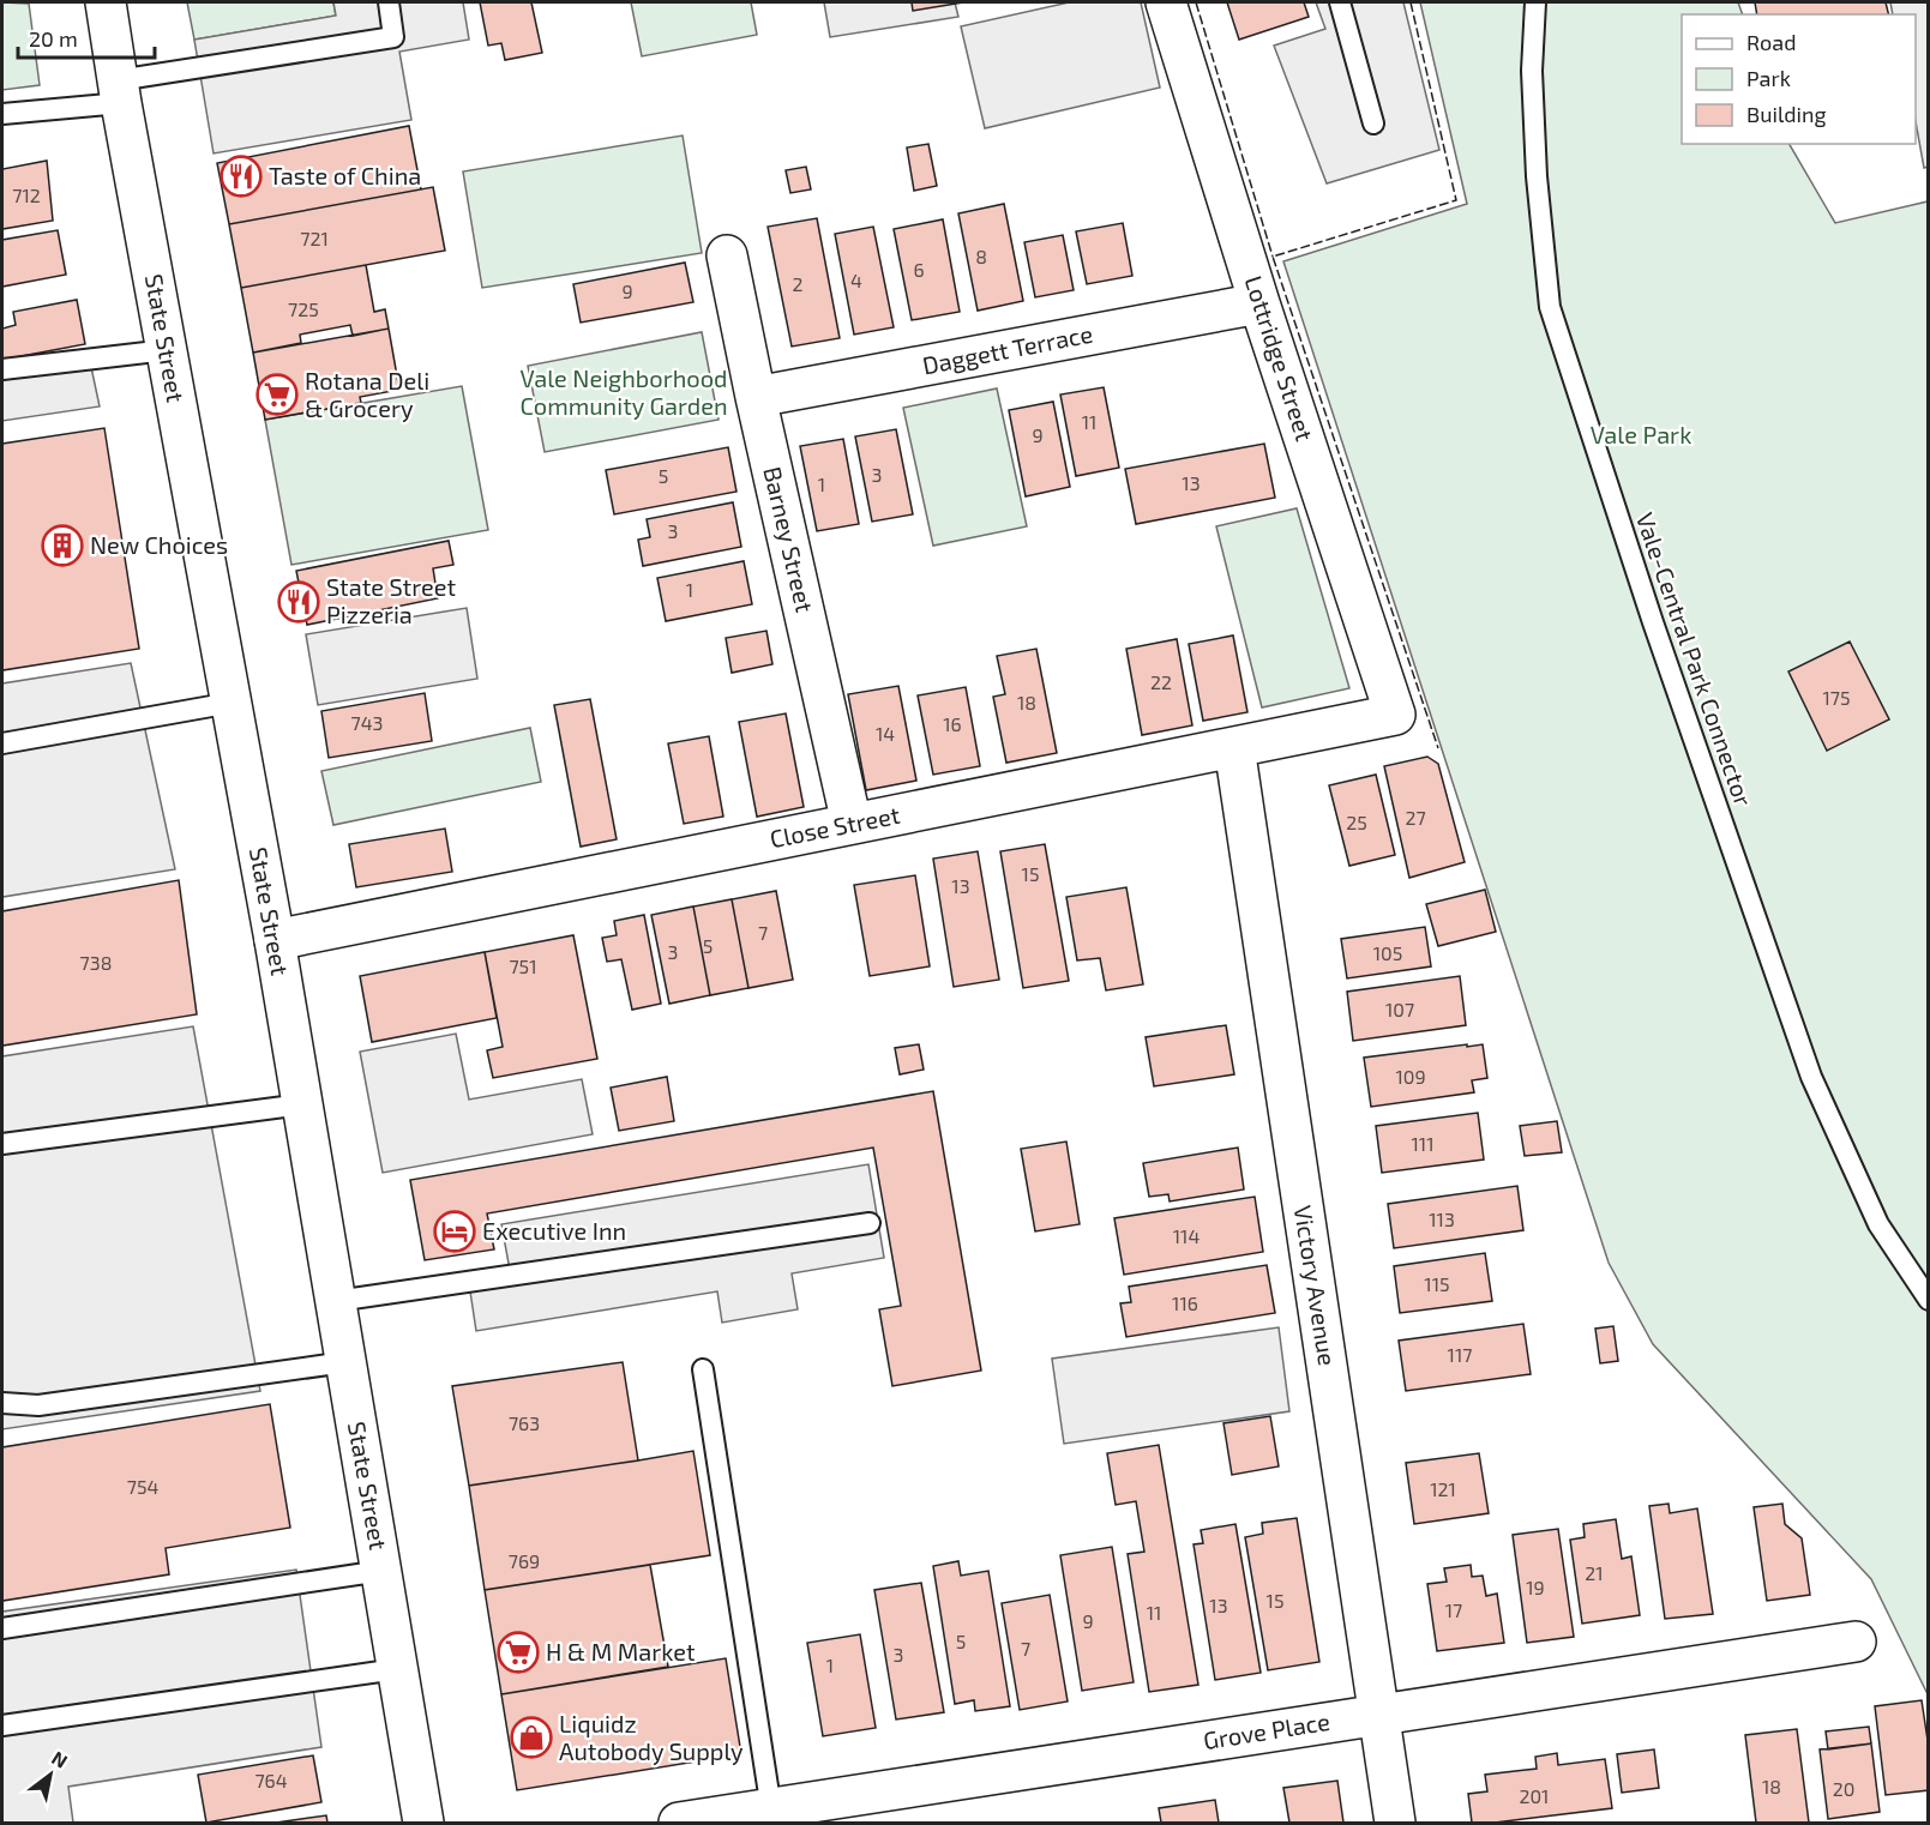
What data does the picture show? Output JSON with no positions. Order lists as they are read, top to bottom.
{
  "streets": {
    "street": [
      "State Street",
      "Daggett Terrace",
      "Lottridge Street",
      "Barney Street",
      "Close Street",
      "Victory Avenue",
      "Grove Place"
    ],
    "lane": ["Vale-Central Park Connector"]
  },
  "crossings": [
    ["State Street", "Close Street"],
    ["Daggett Terrace", "Lottridge Street"],
    ["Daggett Terrace", "Barney Street"],
    ["Lottridge Street", "Close Street"],
    ["Barney Street", "Close Street"],
    ["Close Street", "Victory Avenue"],
    ["Victory Avenue", "Grove Place"]
  ],
  "parks": ["Vale Neighborhood Community Garden", "Vale Park"],
  "places": {
    "restaurant": ["Taste of China", "State Street Pizzeria"],
    "supermarket": ["Rotana Deli & Grocery", "H & M Market"],
    "building": ["New Choices"],
    "hotel": ["Executive Inn"],
    "shop": ["Liquidz Autobody Supply"]
  },
  "house_numbers": [
    "712",
    "721",
    "8",
    "6",
    "4",
    "2",
    "9",
    "725",
    "11",
    "9",
    "3",
    "5",
    "13",
    "1",
    "3",
    "1",
    "22",
    "175",
    "18",
    "743",
    "16",
    "14",
    "27",
    "25",
    "15",
    "13",
    "7",
    "5",
    "3",
    "105",
    "738",
    "751",
    "107",
    "109",
    "111",
    "113",
    "114",
    "115",
    "116",
    "117",
    "763",
    "754",
    "121",
    "769",
    "21",
    "19",
    "15",
    "13",
    "17",
    "11",
    "9",
    "5",
    "7",
    "3",
    "1",
    "764",
    "18",
    "20",
    "201"
  ],
  "legend": ["Road", "Park", "Building"],
  "scale_bar": "20 m",
  "north": "top right"
}
